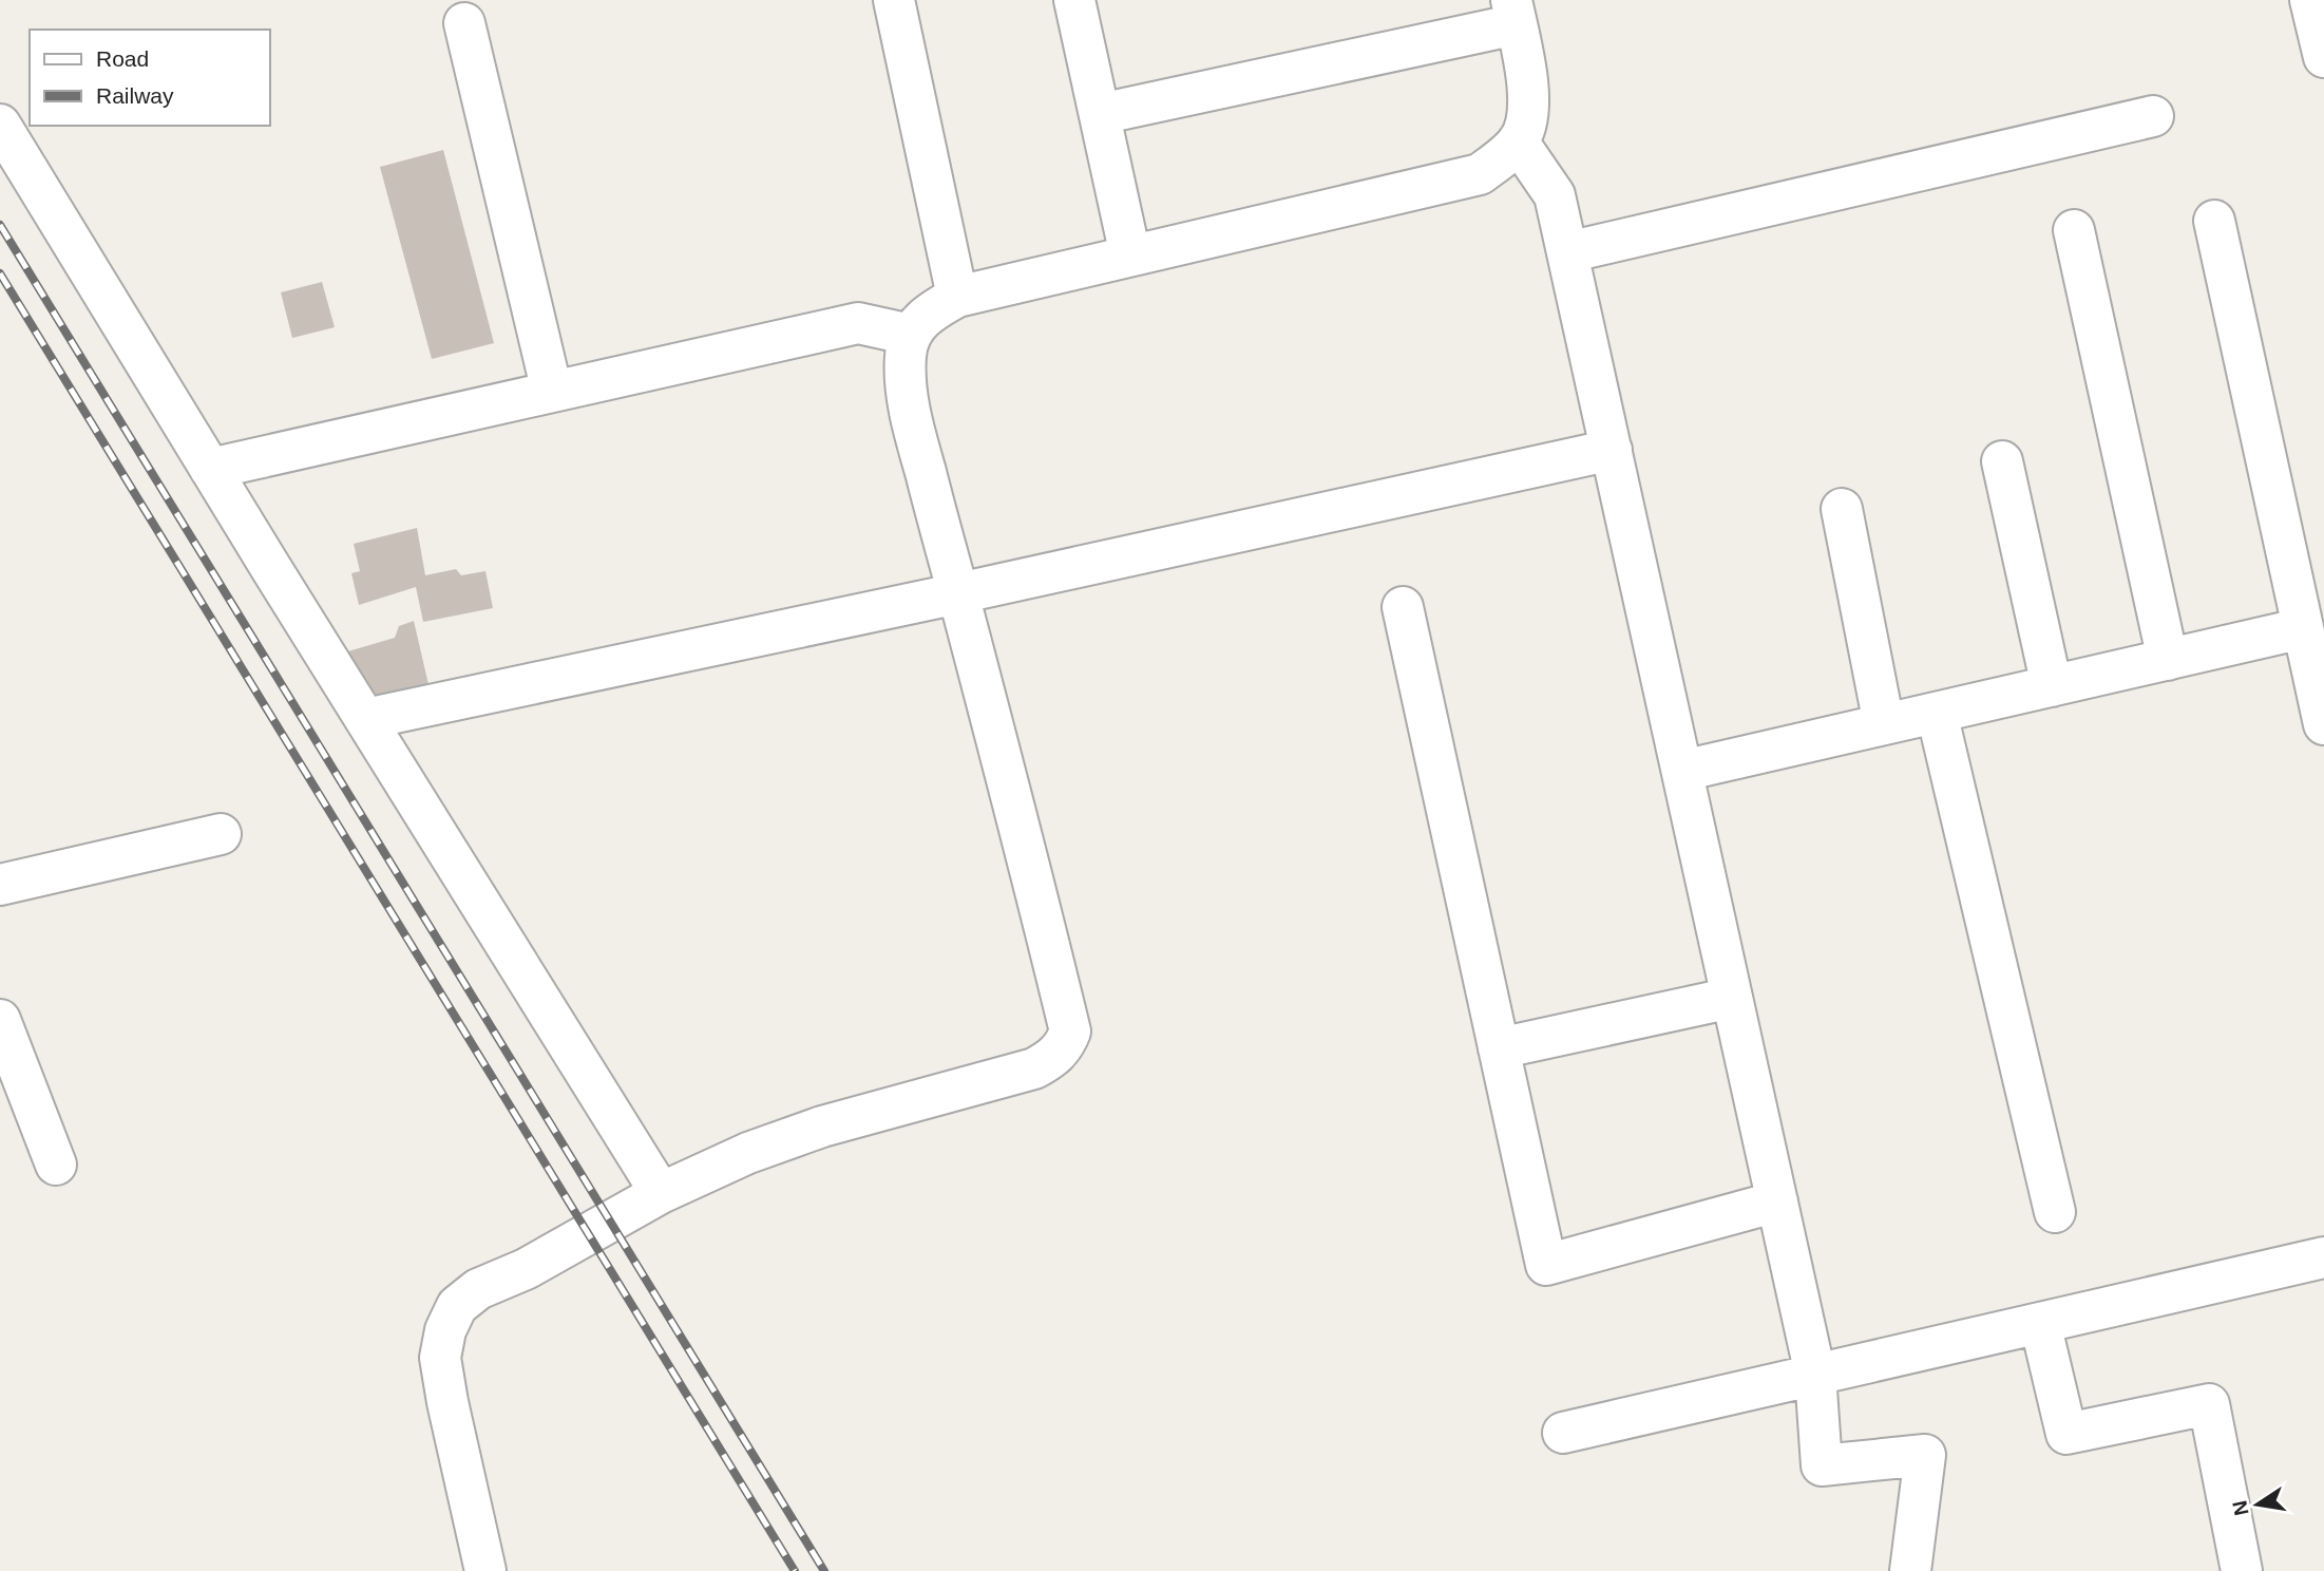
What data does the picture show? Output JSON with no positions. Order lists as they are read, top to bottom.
{
  "legend": ["Road", "Railway"],
  "north": "left"
}
